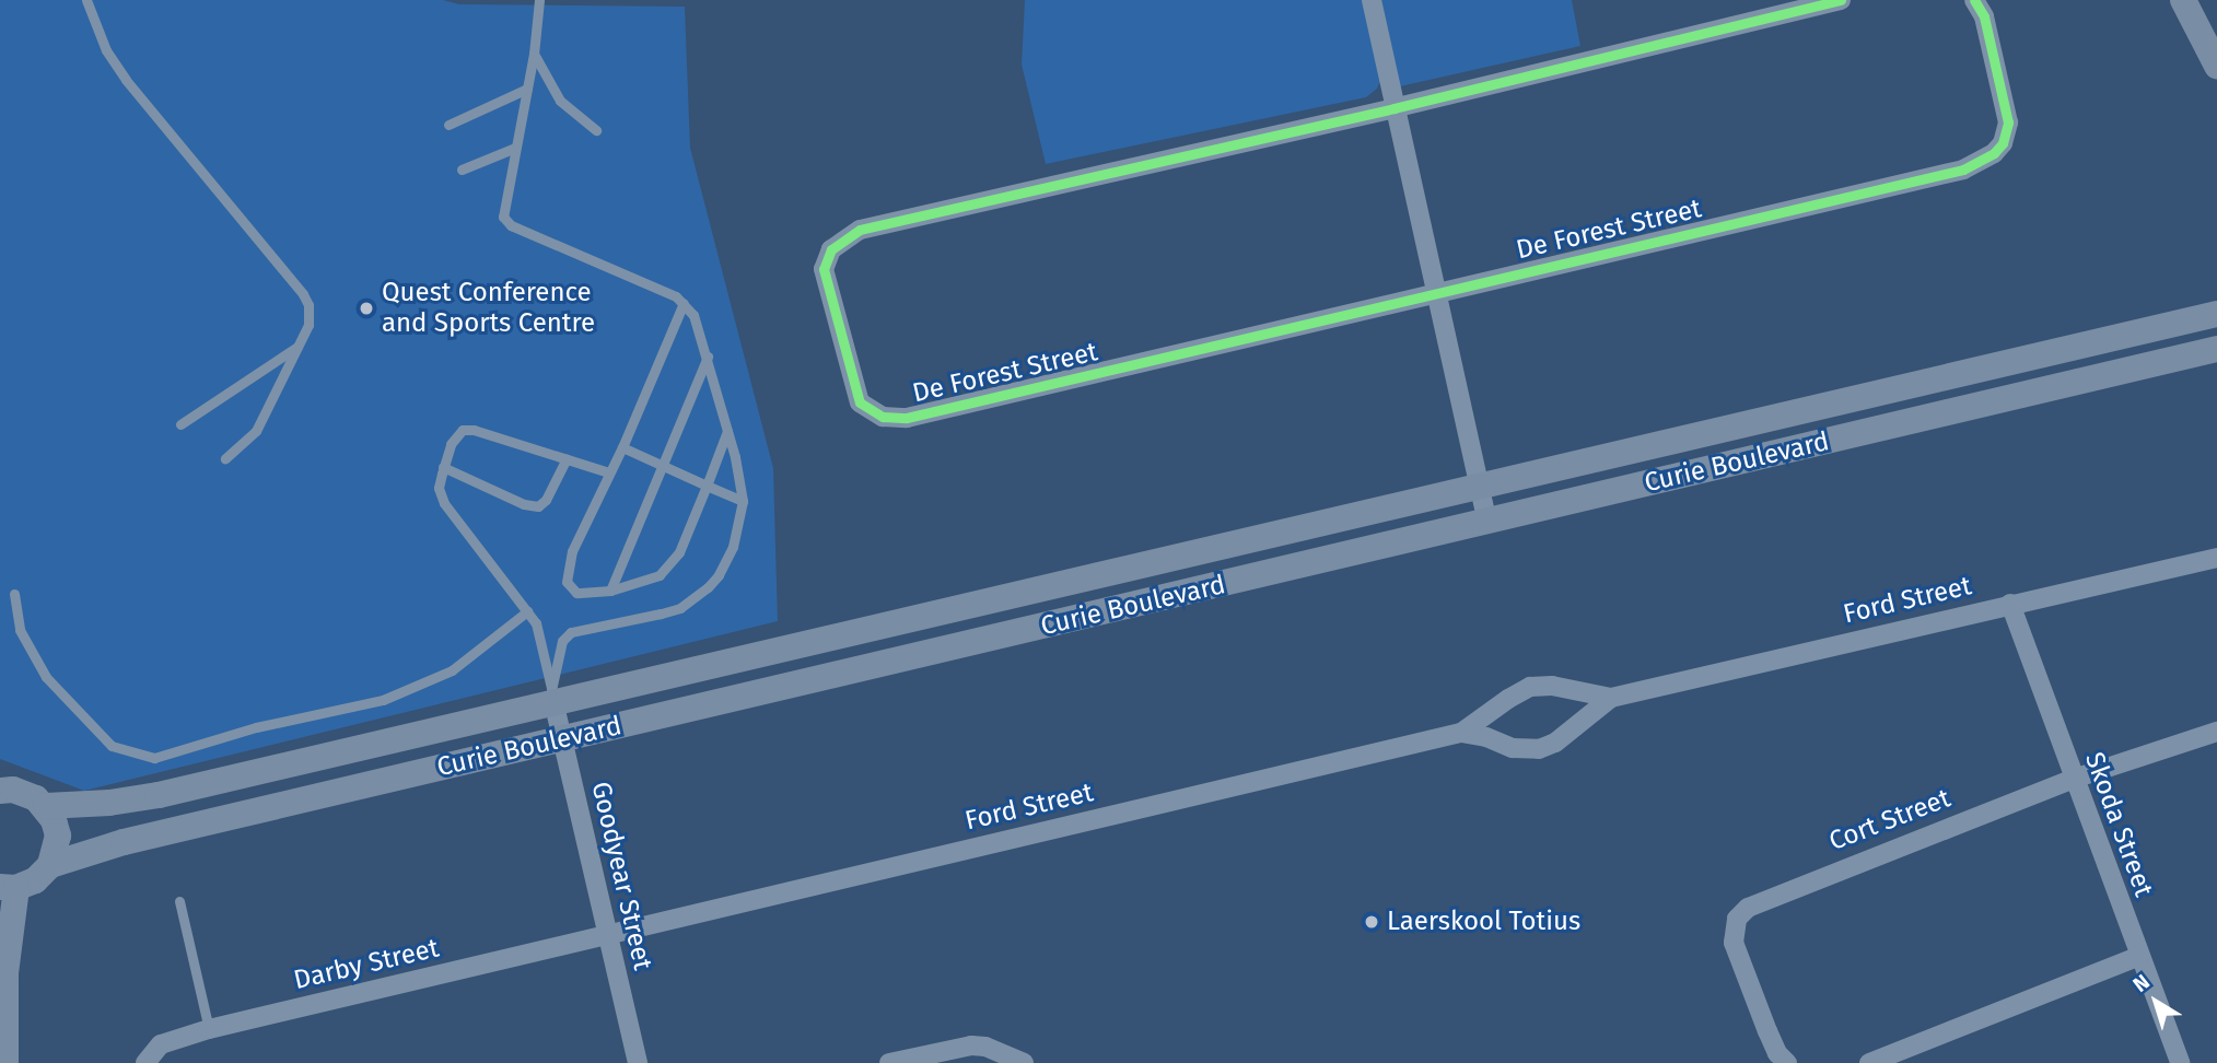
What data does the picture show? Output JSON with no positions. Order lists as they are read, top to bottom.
{
  "streets": {
    "street": [
      "De Forest Street",
      "Curie Boulevard",
      "Ford Street",
      "Cort Street",
      "Skoda Street",
      "Goodyear Street",
      "Darby Street"
    ]
  },
  "crossings": [
    ["Curie Boulevard", "Goodyear Street"],
    ["Ford Street", "Skoda Street"],
    ["Ford Street", "Goodyear Street"],
    ["Ford Street", "Darby Street"],
    ["Cort Street", "Skoda Street"],
    ["Goodyear Street", "Darby Street"]
  ],
  "places": ["Quest Conference and Sports Centre", "Laerskool Totius"],
  "north": "top left"
}
